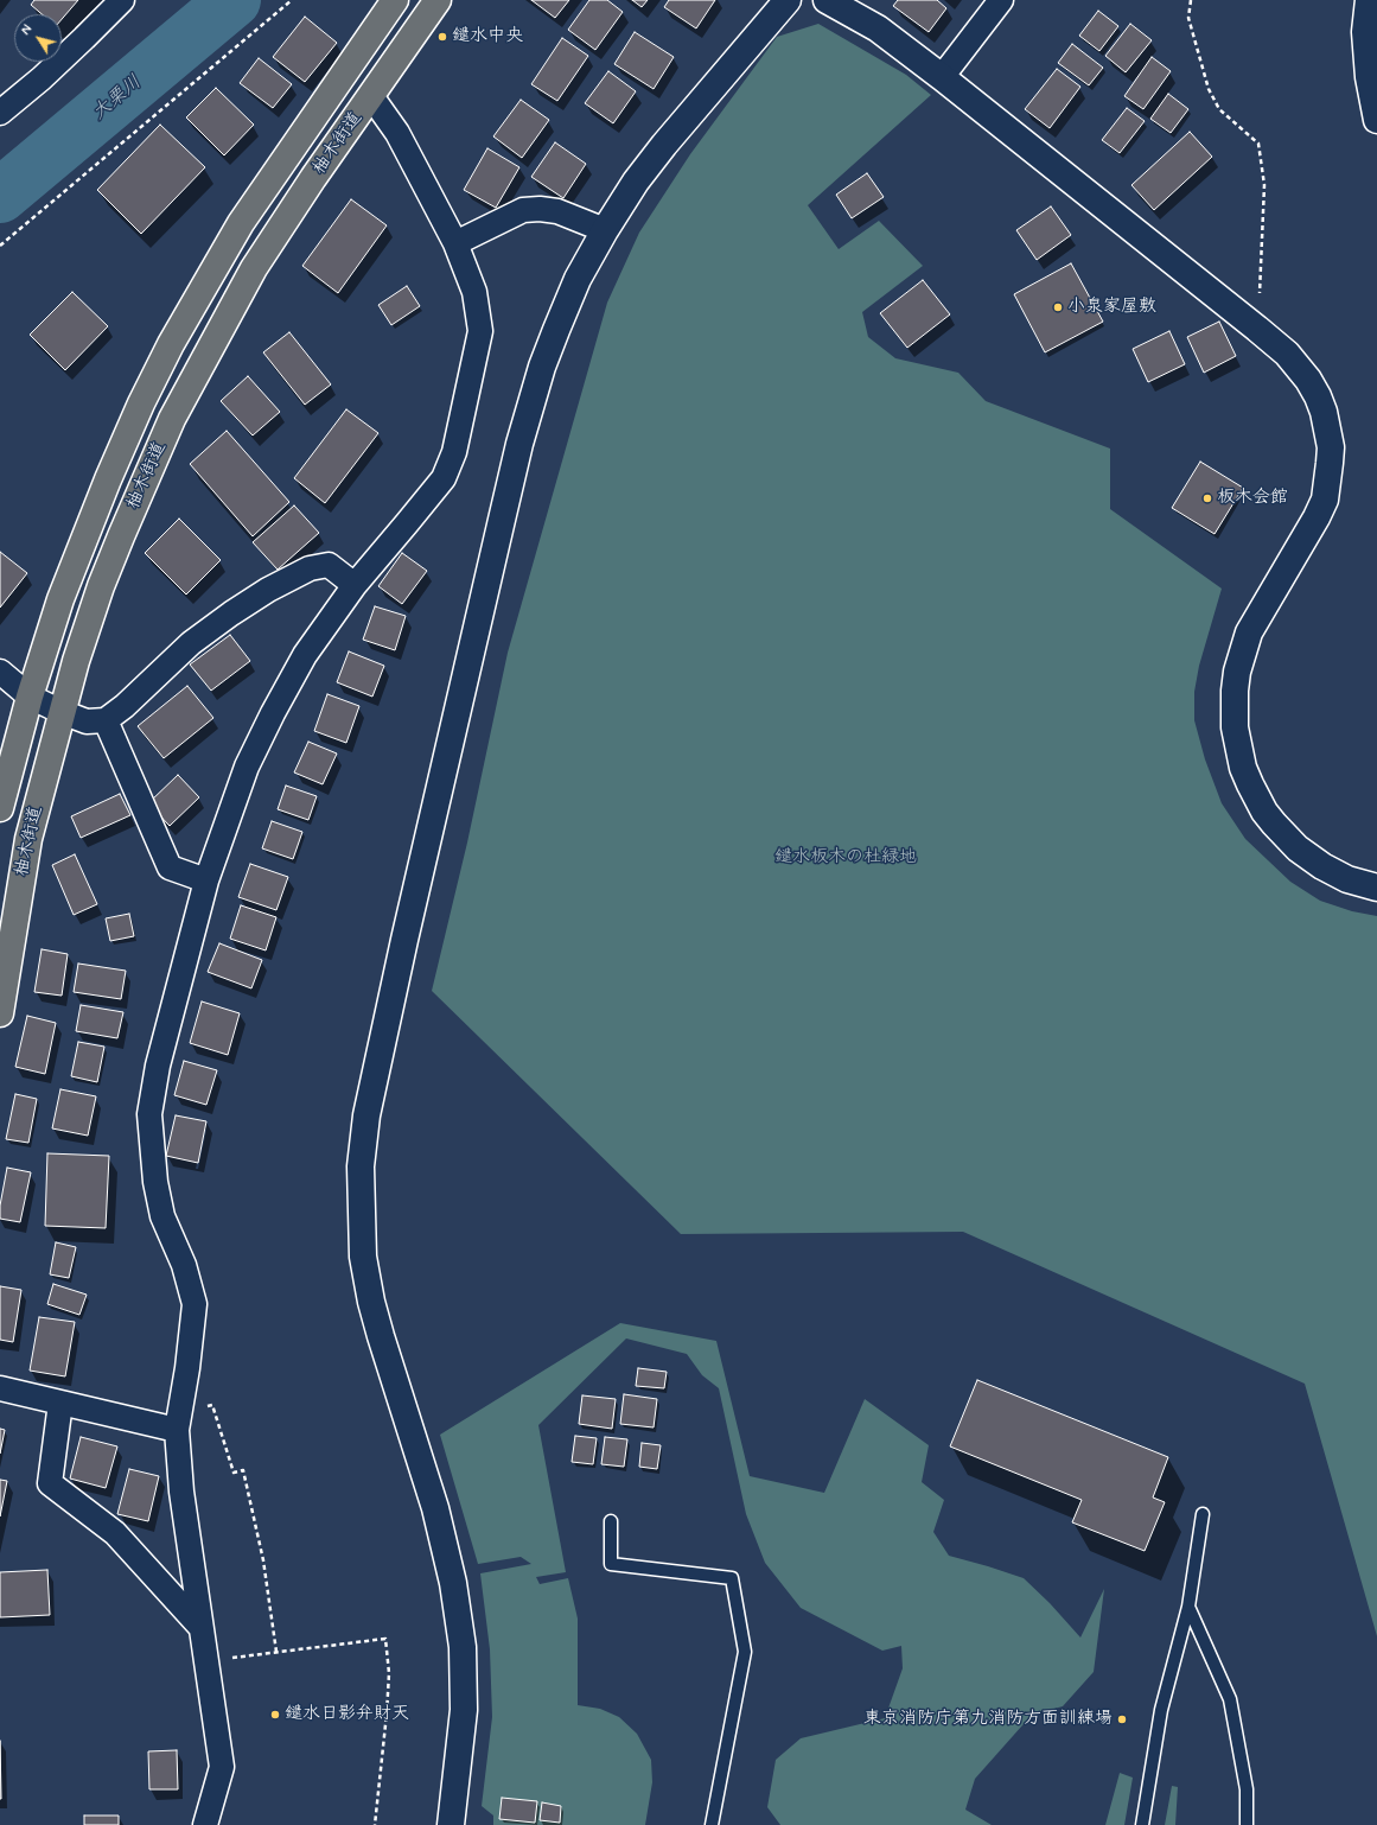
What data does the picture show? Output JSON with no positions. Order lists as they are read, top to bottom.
{
  "streets": {
    "main road": ["柚木街道"]
  },
  "water": ["大栗川"],
  "parks": ["鑓水板木の杜緑地"],
  "places": [
    "鑓水中央",
    "小泉家屋敷",
    "板木会館",
    "鑓水日影弁財天",
    "東京消防庁第九消防方面訓練場"
  ],
  "north": "top left"
}
